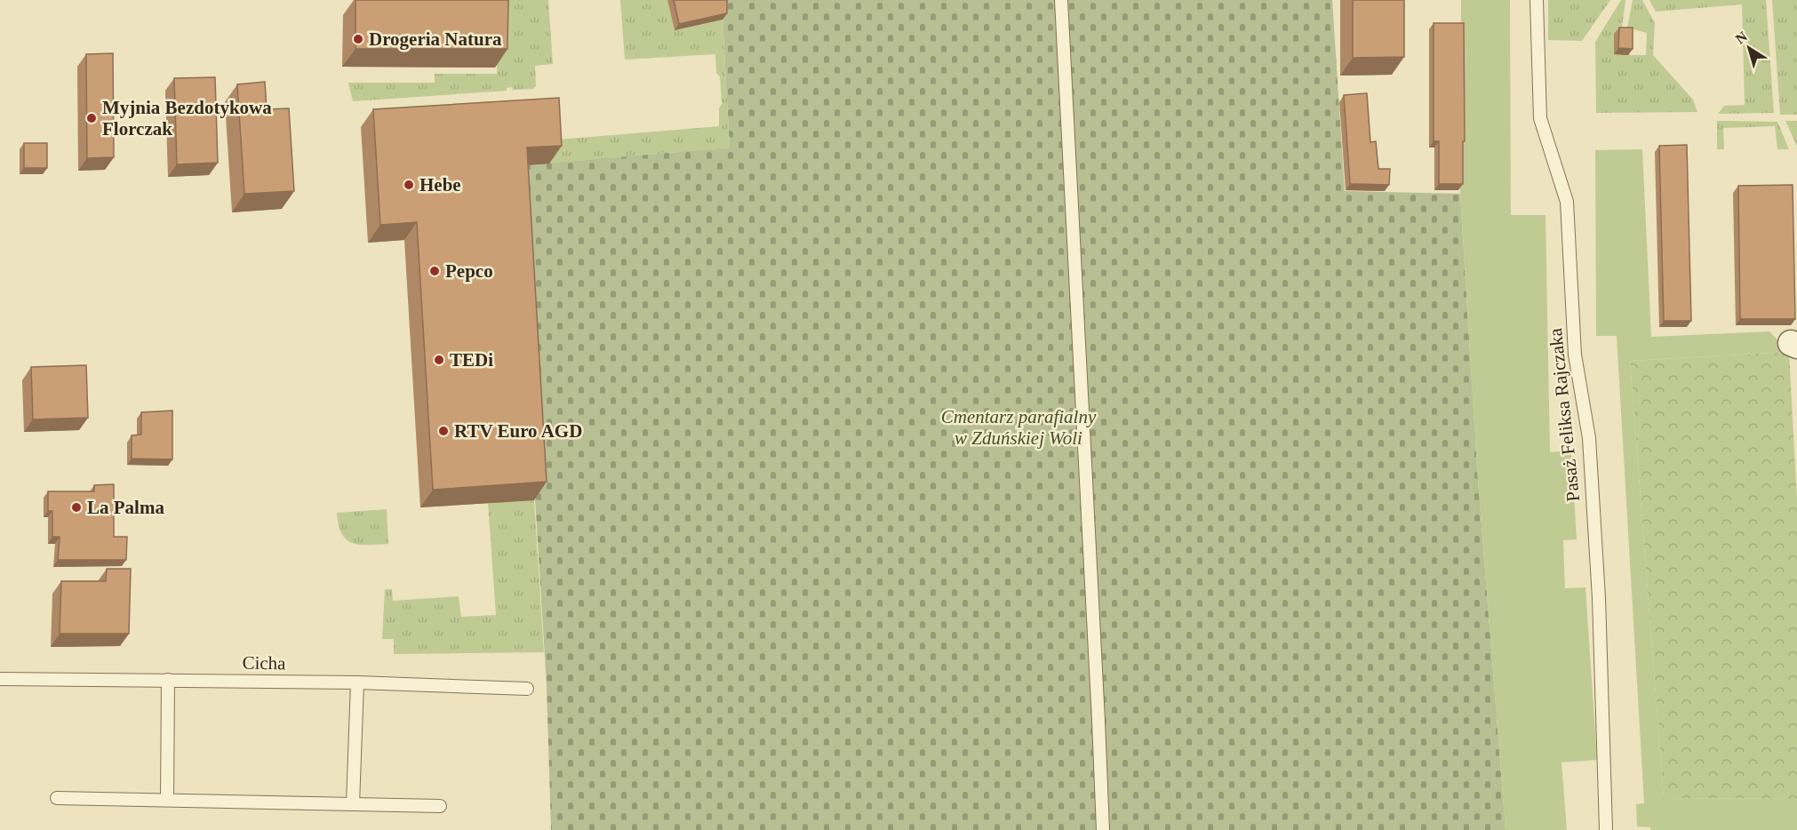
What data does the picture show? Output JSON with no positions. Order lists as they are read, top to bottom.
{
  "streets": {
    "lane": ["Pasaż Feliksa Rajczaka", "Cicha"]
  },
  "parks": ["Cmentarz parafialny w Zduńskiej Woli"],
  "places": [
    "Drogeria Natura",
    "Myjnia Bezdotykowa Florczak",
    "Hebe",
    "Pepco",
    "TEDi",
    "RTV Euro AGD",
    "La Palma"
  ],
  "north": "top left"
}
